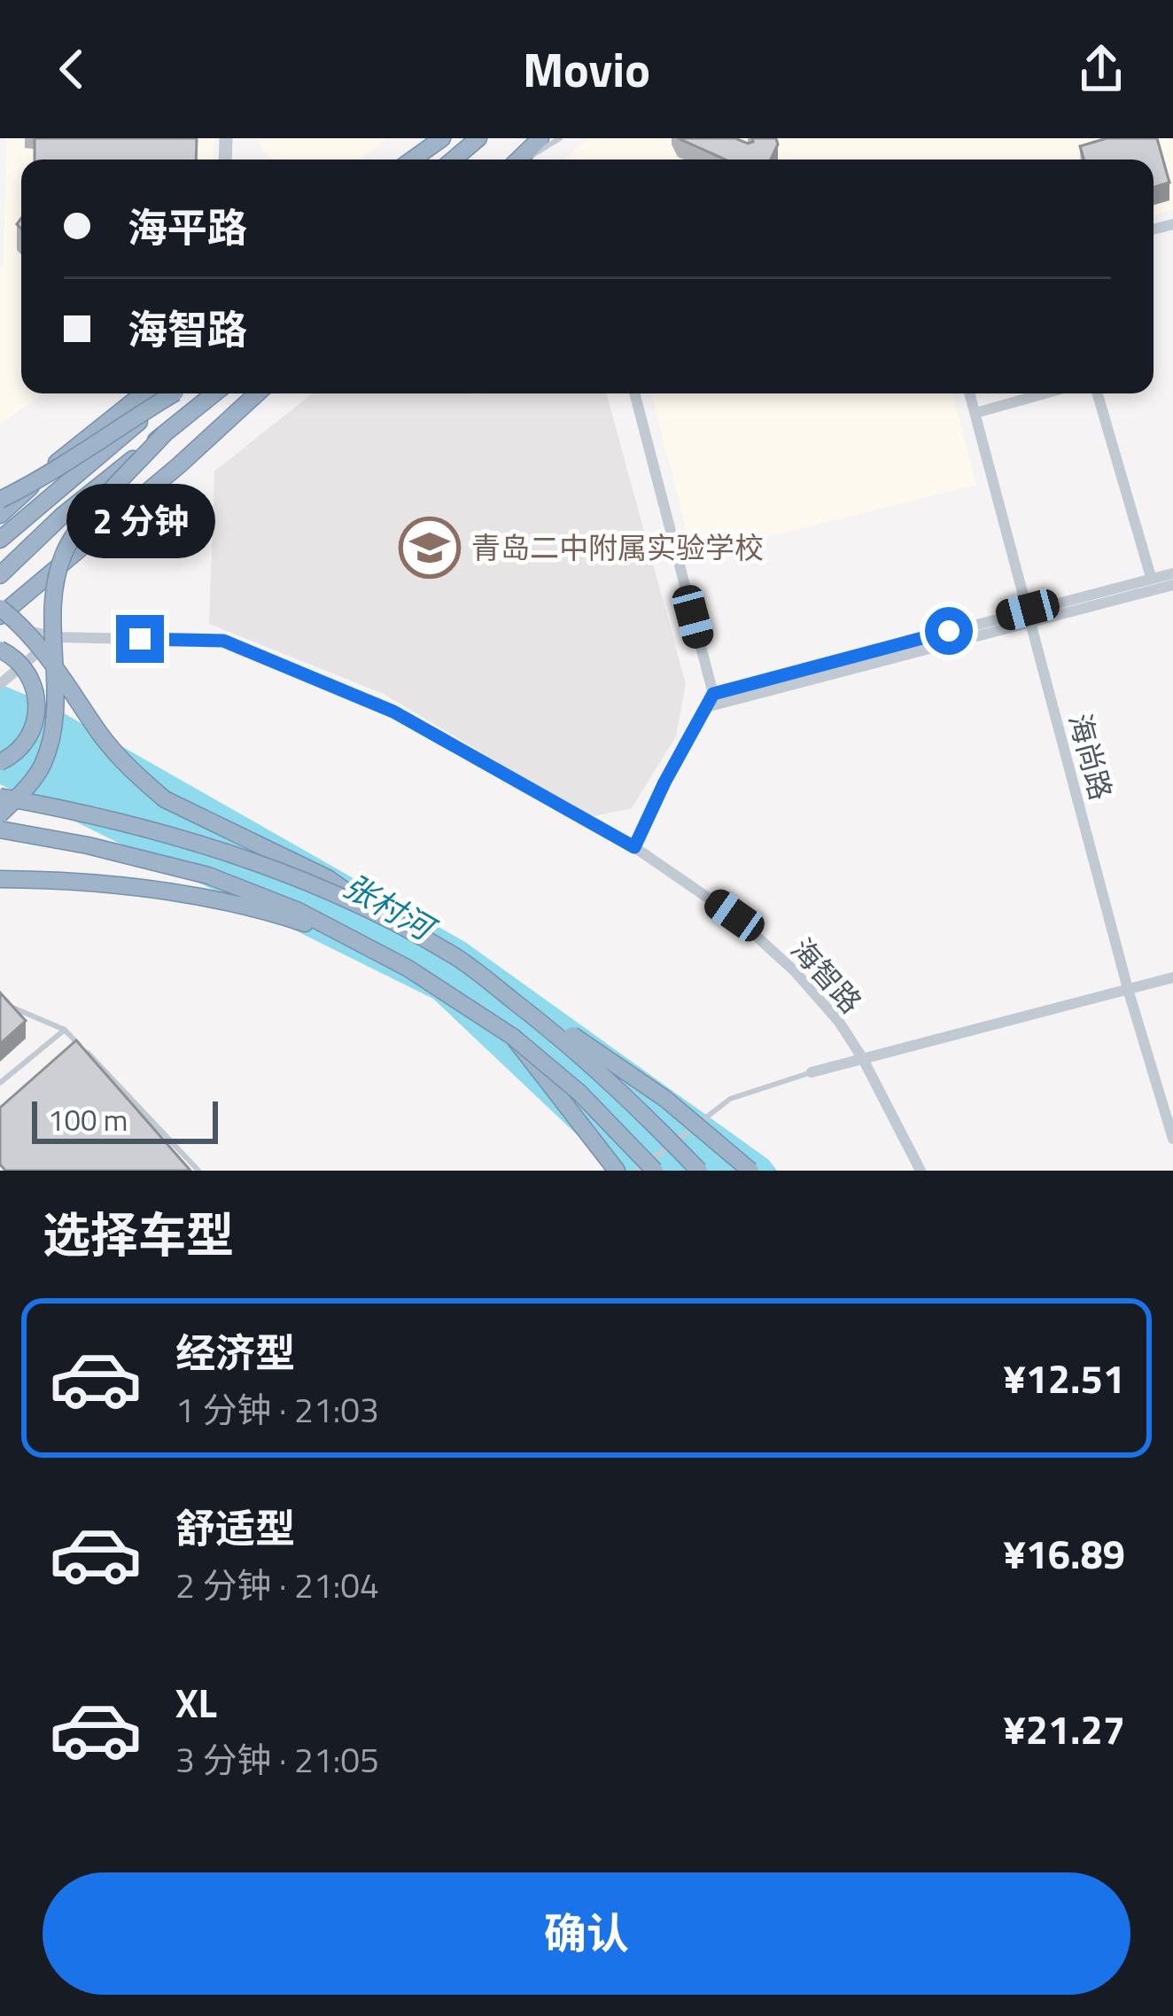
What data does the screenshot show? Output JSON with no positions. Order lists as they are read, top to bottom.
{
  "streets": {
    "street": ["海尚路", "海智路"]
  },
  "water": ["张村河"],
  "places": {
    "school or university": ["青岛二中附属实验学校"]
  },
  "scale_bar": "100 m",
  "page": {
    "header": "Movio",
    "banner": ["海平路", "海智路"],
    "bubble": "2 分钟",
    "scale": "100 m",
    "heading": "选择车型",
    "list": [
      {
        "name": "经济型",
        "note": "1 分钟 · 21:03",
        "value": "¥12.51"
      },
      {
        "name": "舒适型",
        "note": "2 分钟 · 21:04",
        "value": "¥16.89"
      },
      {
        "name": "XL",
        "note": "3 分钟 · 21:05",
        "value": "¥21.27"
      }
    ],
    "buttons": "确认"
  }
}
